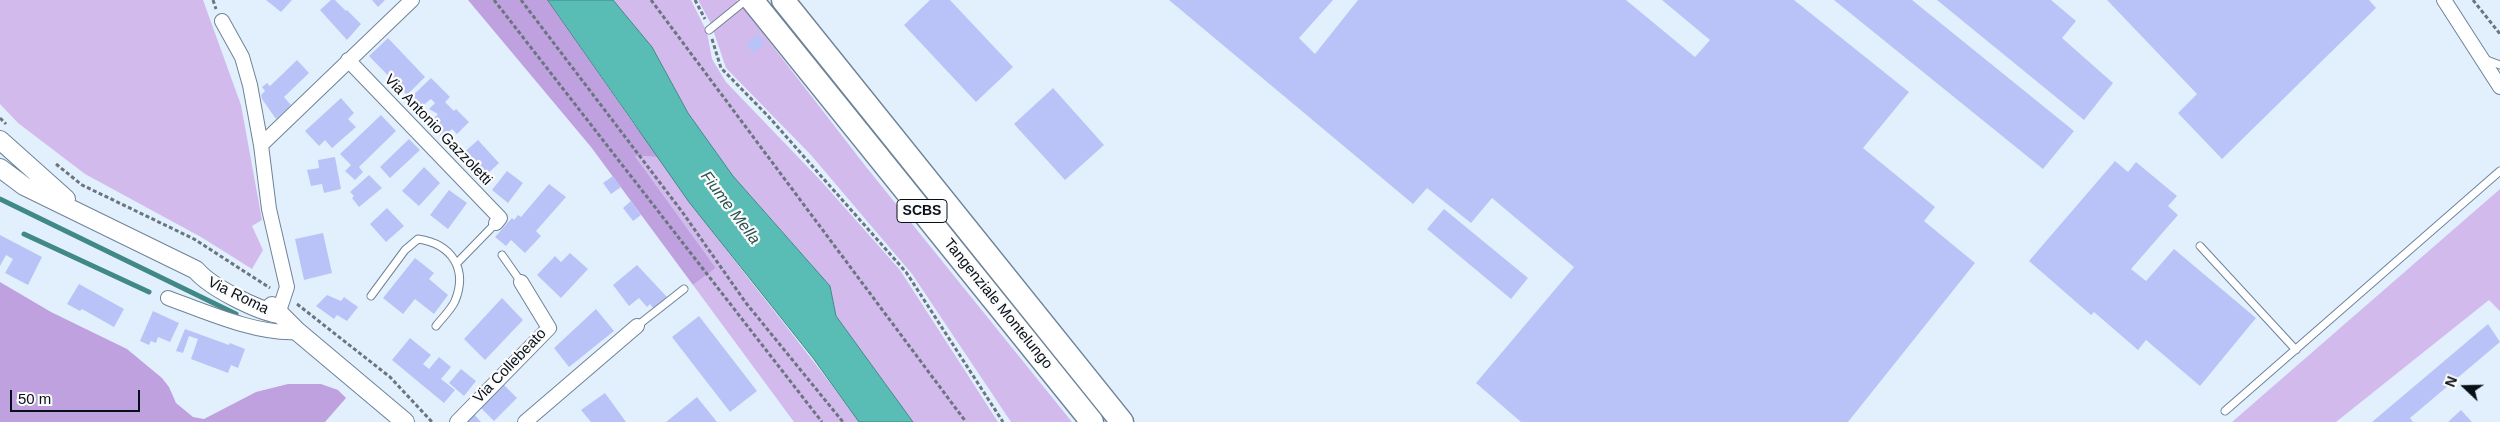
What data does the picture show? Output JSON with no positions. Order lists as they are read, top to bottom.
{
  "streets": {
    "highway": ["SCBS", "Tangenziale Montelungo"],
    "street": ["Via Antonio Gazzoletti", "Via Roma", "Via Collebeato"]
  },
  "water": ["Fiume Mella"],
  "scale_bar": "50 m",
  "north": "left"
}
